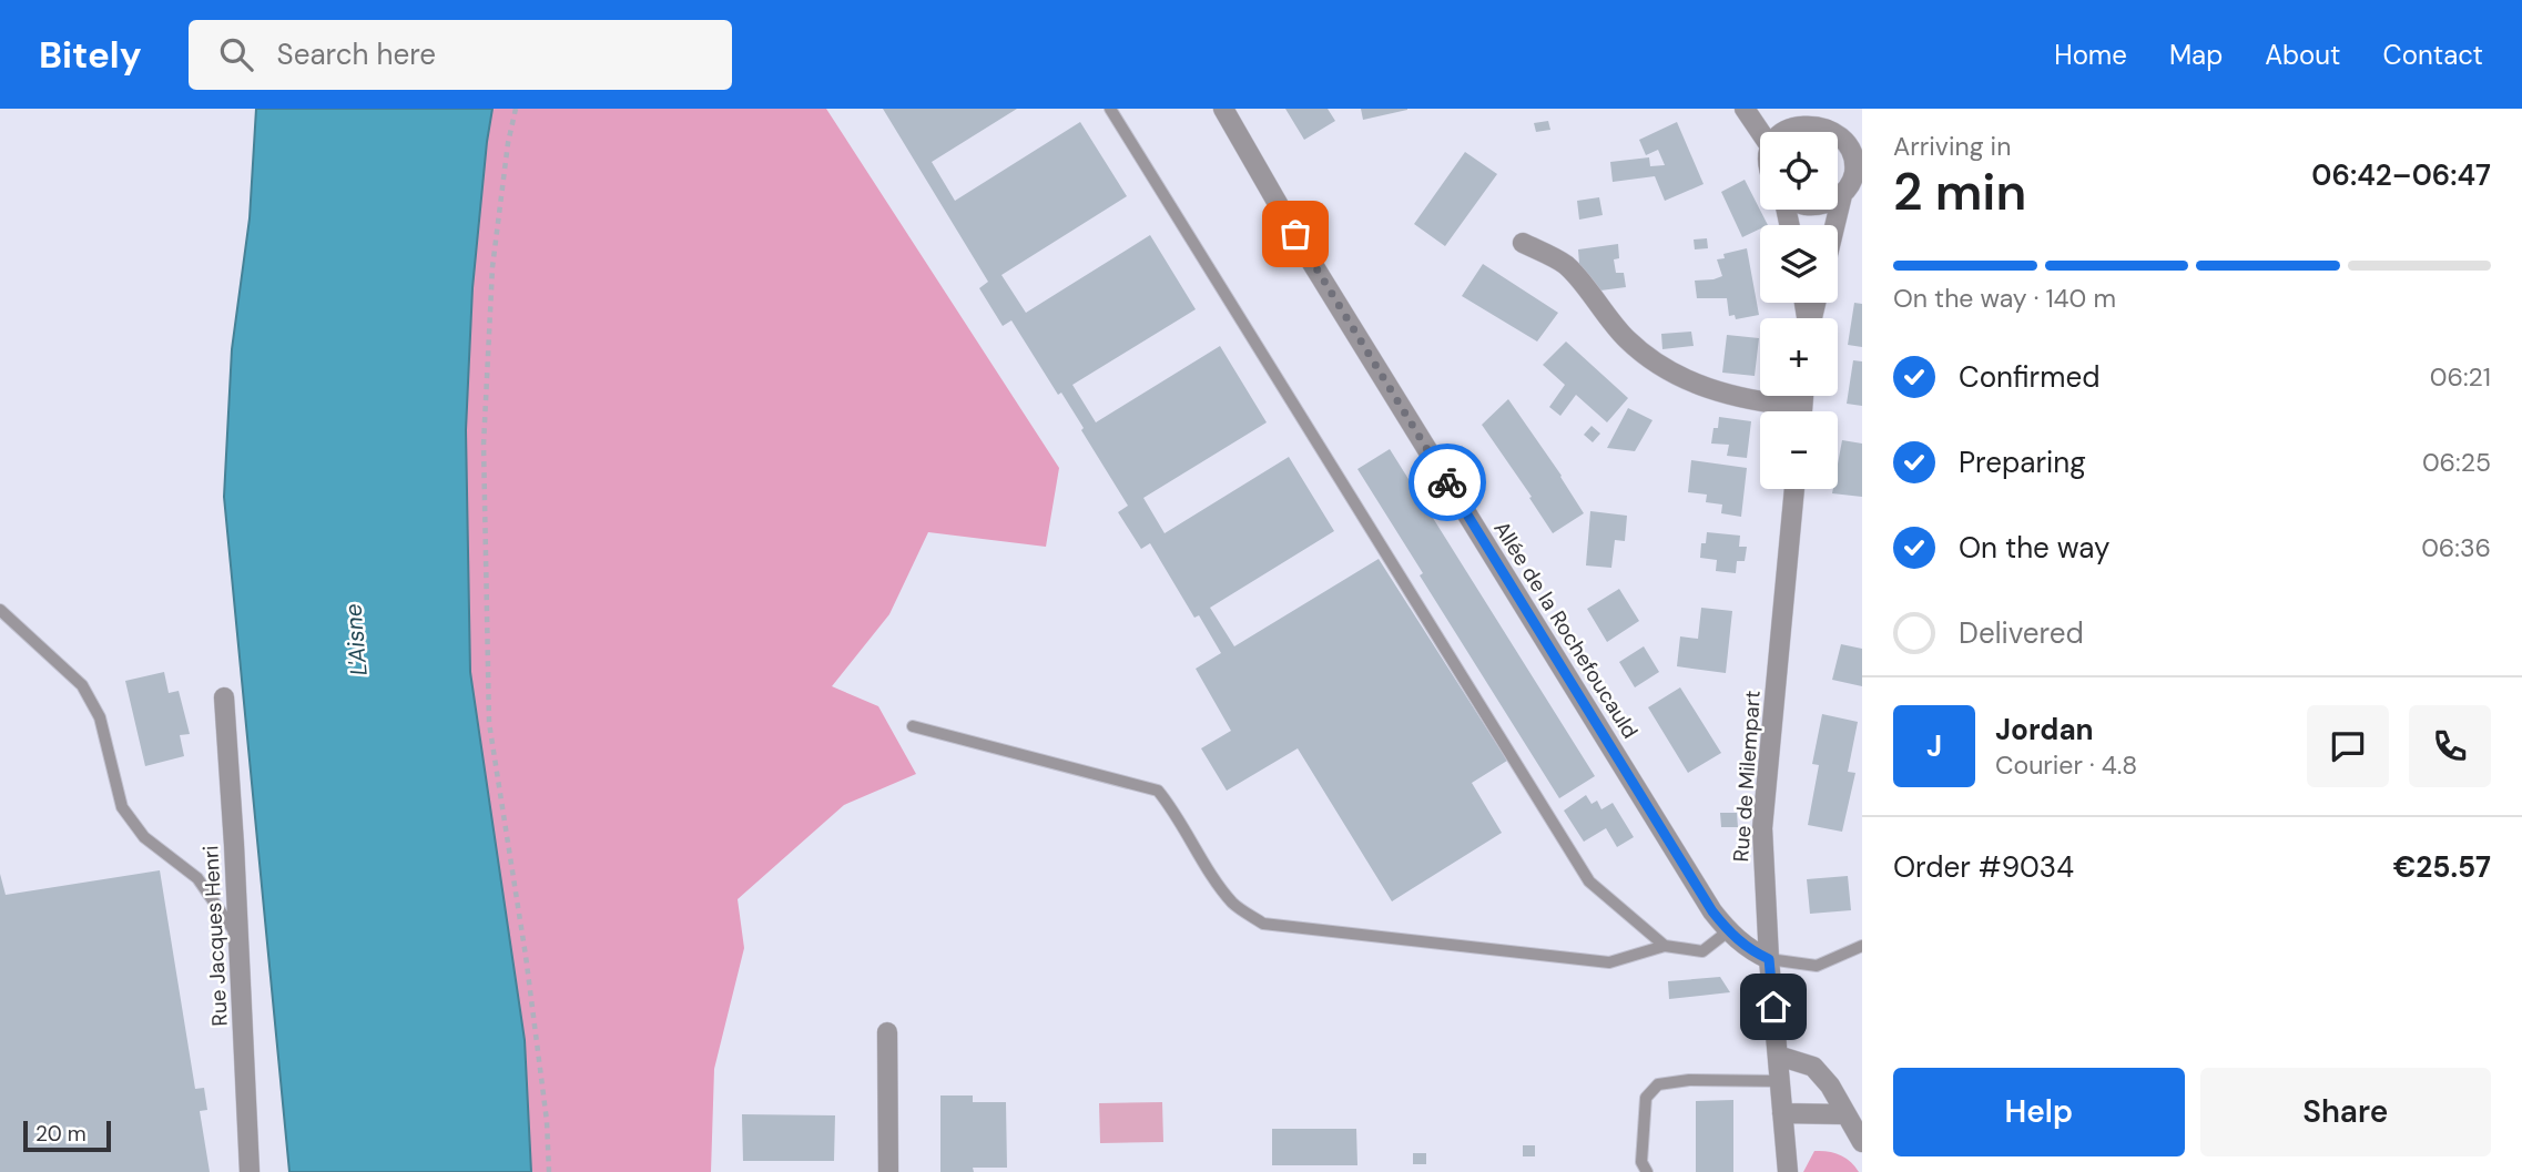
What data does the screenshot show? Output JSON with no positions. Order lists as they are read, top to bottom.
{
  "streets": {
    "street": ["Allée de la Rochefoucauld", "Rue de Milempart", "Rue Jacques Henri"]
  },
  "crossings": [
    ["Allée de la Rochefoucauld", "Rue de Milempart"]
  ],
  "water": ["L'Aisne"],
  "scale_bar": "20 m",
  "page": {
    "header": "Bitely",
    "search": "Search here",
    "nav": [
      "Home",
      "Map",
      "About",
      "Contact"
    ],
    "heading": ["2 min", "Arriving in", "06:42–06:47"],
    "panel": [
      "Jordan",
      "Courier · 4.8",
      "Order #9034",
      "€25.57"
    ],
    "map_buttons": ["+", "−"],
    "bar": "On the way · 140 m",
    "list": [
      ["Confirmed", "06:21"],
      ["Preparing", "06:25"],
      ["On the way", "06:36"],
      "Delivered"
    ],
    "round": "J",
    "buttons": ["Help", "Share"],
    "scale": "20 m"
  }
}
